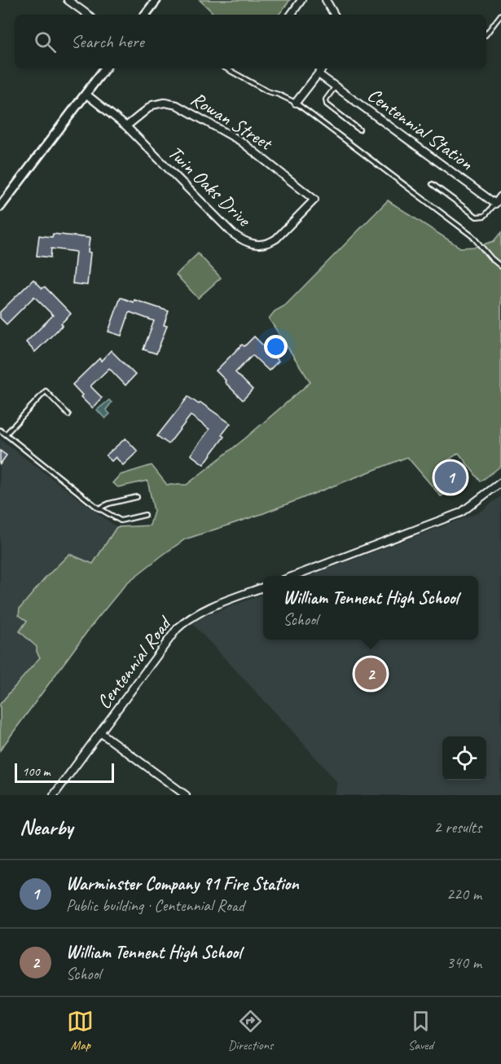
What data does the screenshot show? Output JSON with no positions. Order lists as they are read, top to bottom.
{
  "streets": {
    "street": [
      "Rowan Street",
      "Centennial Station",
      "Twin Oaks Drive",
      "Centennial Road"
    ]
  },
  "crossings": [
    ["Rowan Street", "Twin Oaks Drive"]
  ],
  "scale_bar": "100 m",
  "page": {
    "search": "Search here",
    "pins": ["1", "2"],
    "popup": ["William Tennent High School", "School"],
    "scale": "100 m",
    "heading": ["Nearby", "2 results"],
    "list": [
      {
        "mark": "1",
        "name": "Warminster Company 91 Fire Station",
        "note": "Public building · Centennial Road",
        "value": "220 m"
      },
      {
        "mark": "2",
        "name": "William Tennent High School",
        "note": "School",
        "value": "340 m"
      }
    ],
    "nav": ["Map", "Directions", "Saved"]
  }
}
